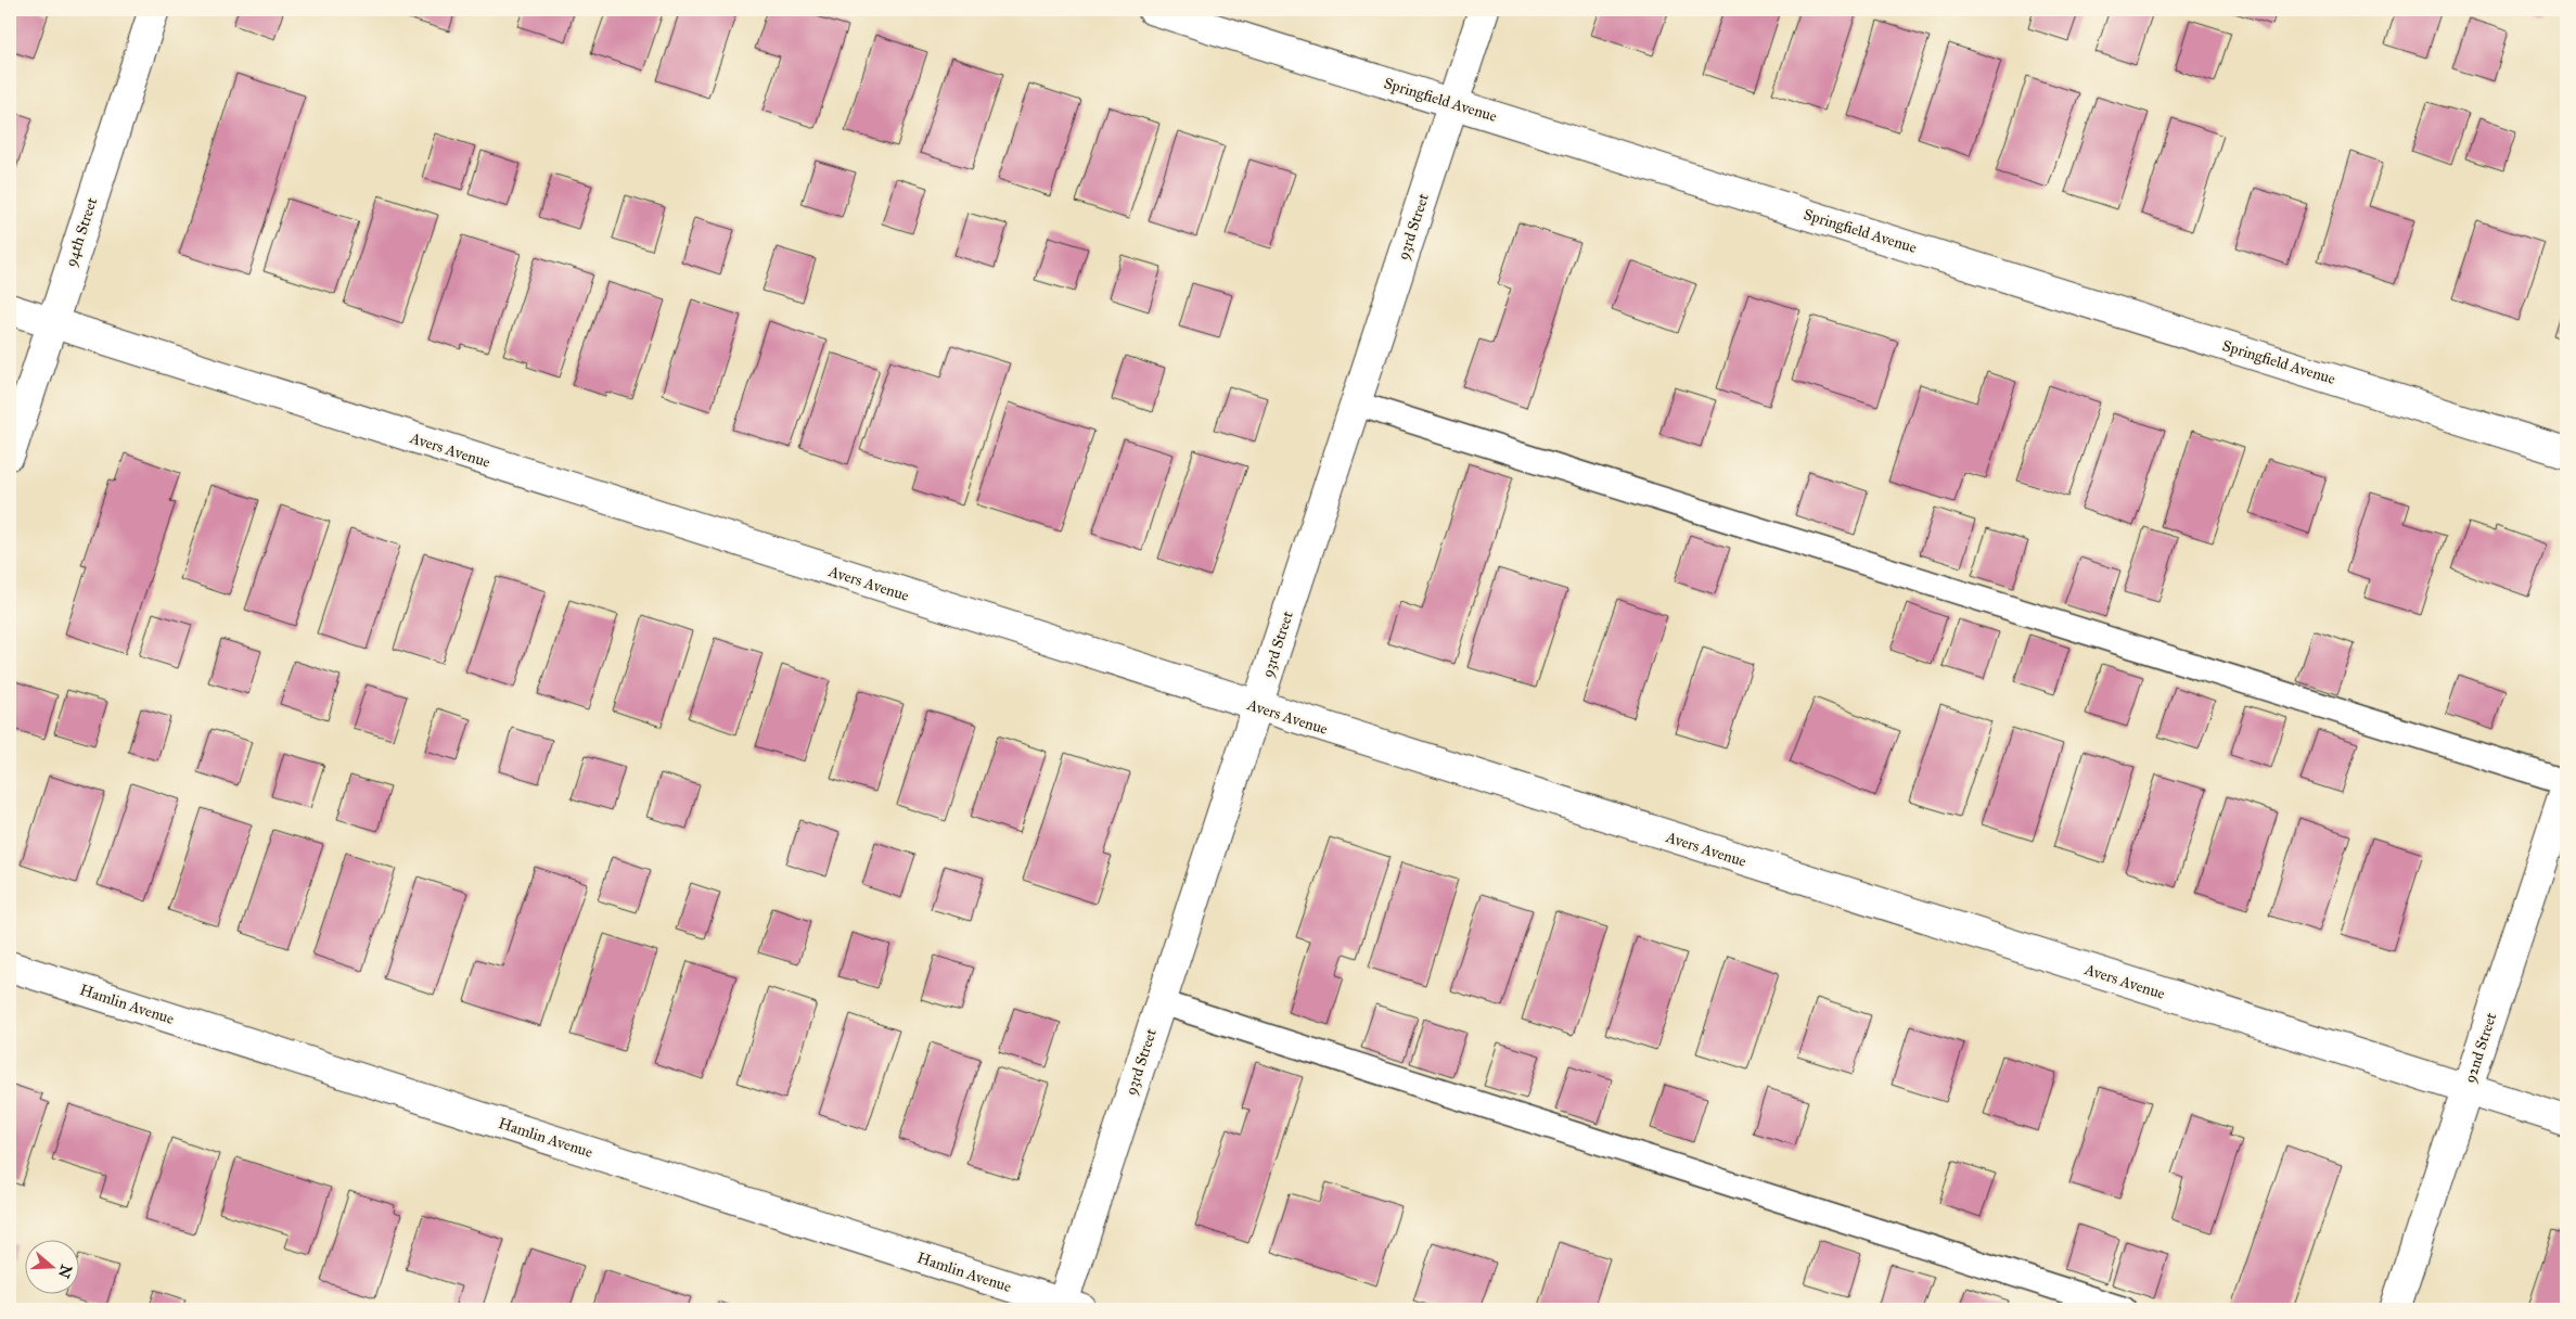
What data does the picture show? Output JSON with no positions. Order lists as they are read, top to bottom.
{
  "streets": {
    "street": [
      "Springfield Avenue",
      "93rd Street",
      "94th Street",
      "Avers Avenue",
      "Hamlin Avenue",
      "92nd Street"
    ]
  },
  "crossings": [
    ["Springfield Avenue", "93rd Street"],
    ["93rd Street", "Avers Avenue"],
    ["93rd Street", "Hamlin Avenue"],
    ["94th Street", "Avers Avenue"],
    ["Avers Avenue", "92nd Street"]
  ],
  "north": "right"
}
